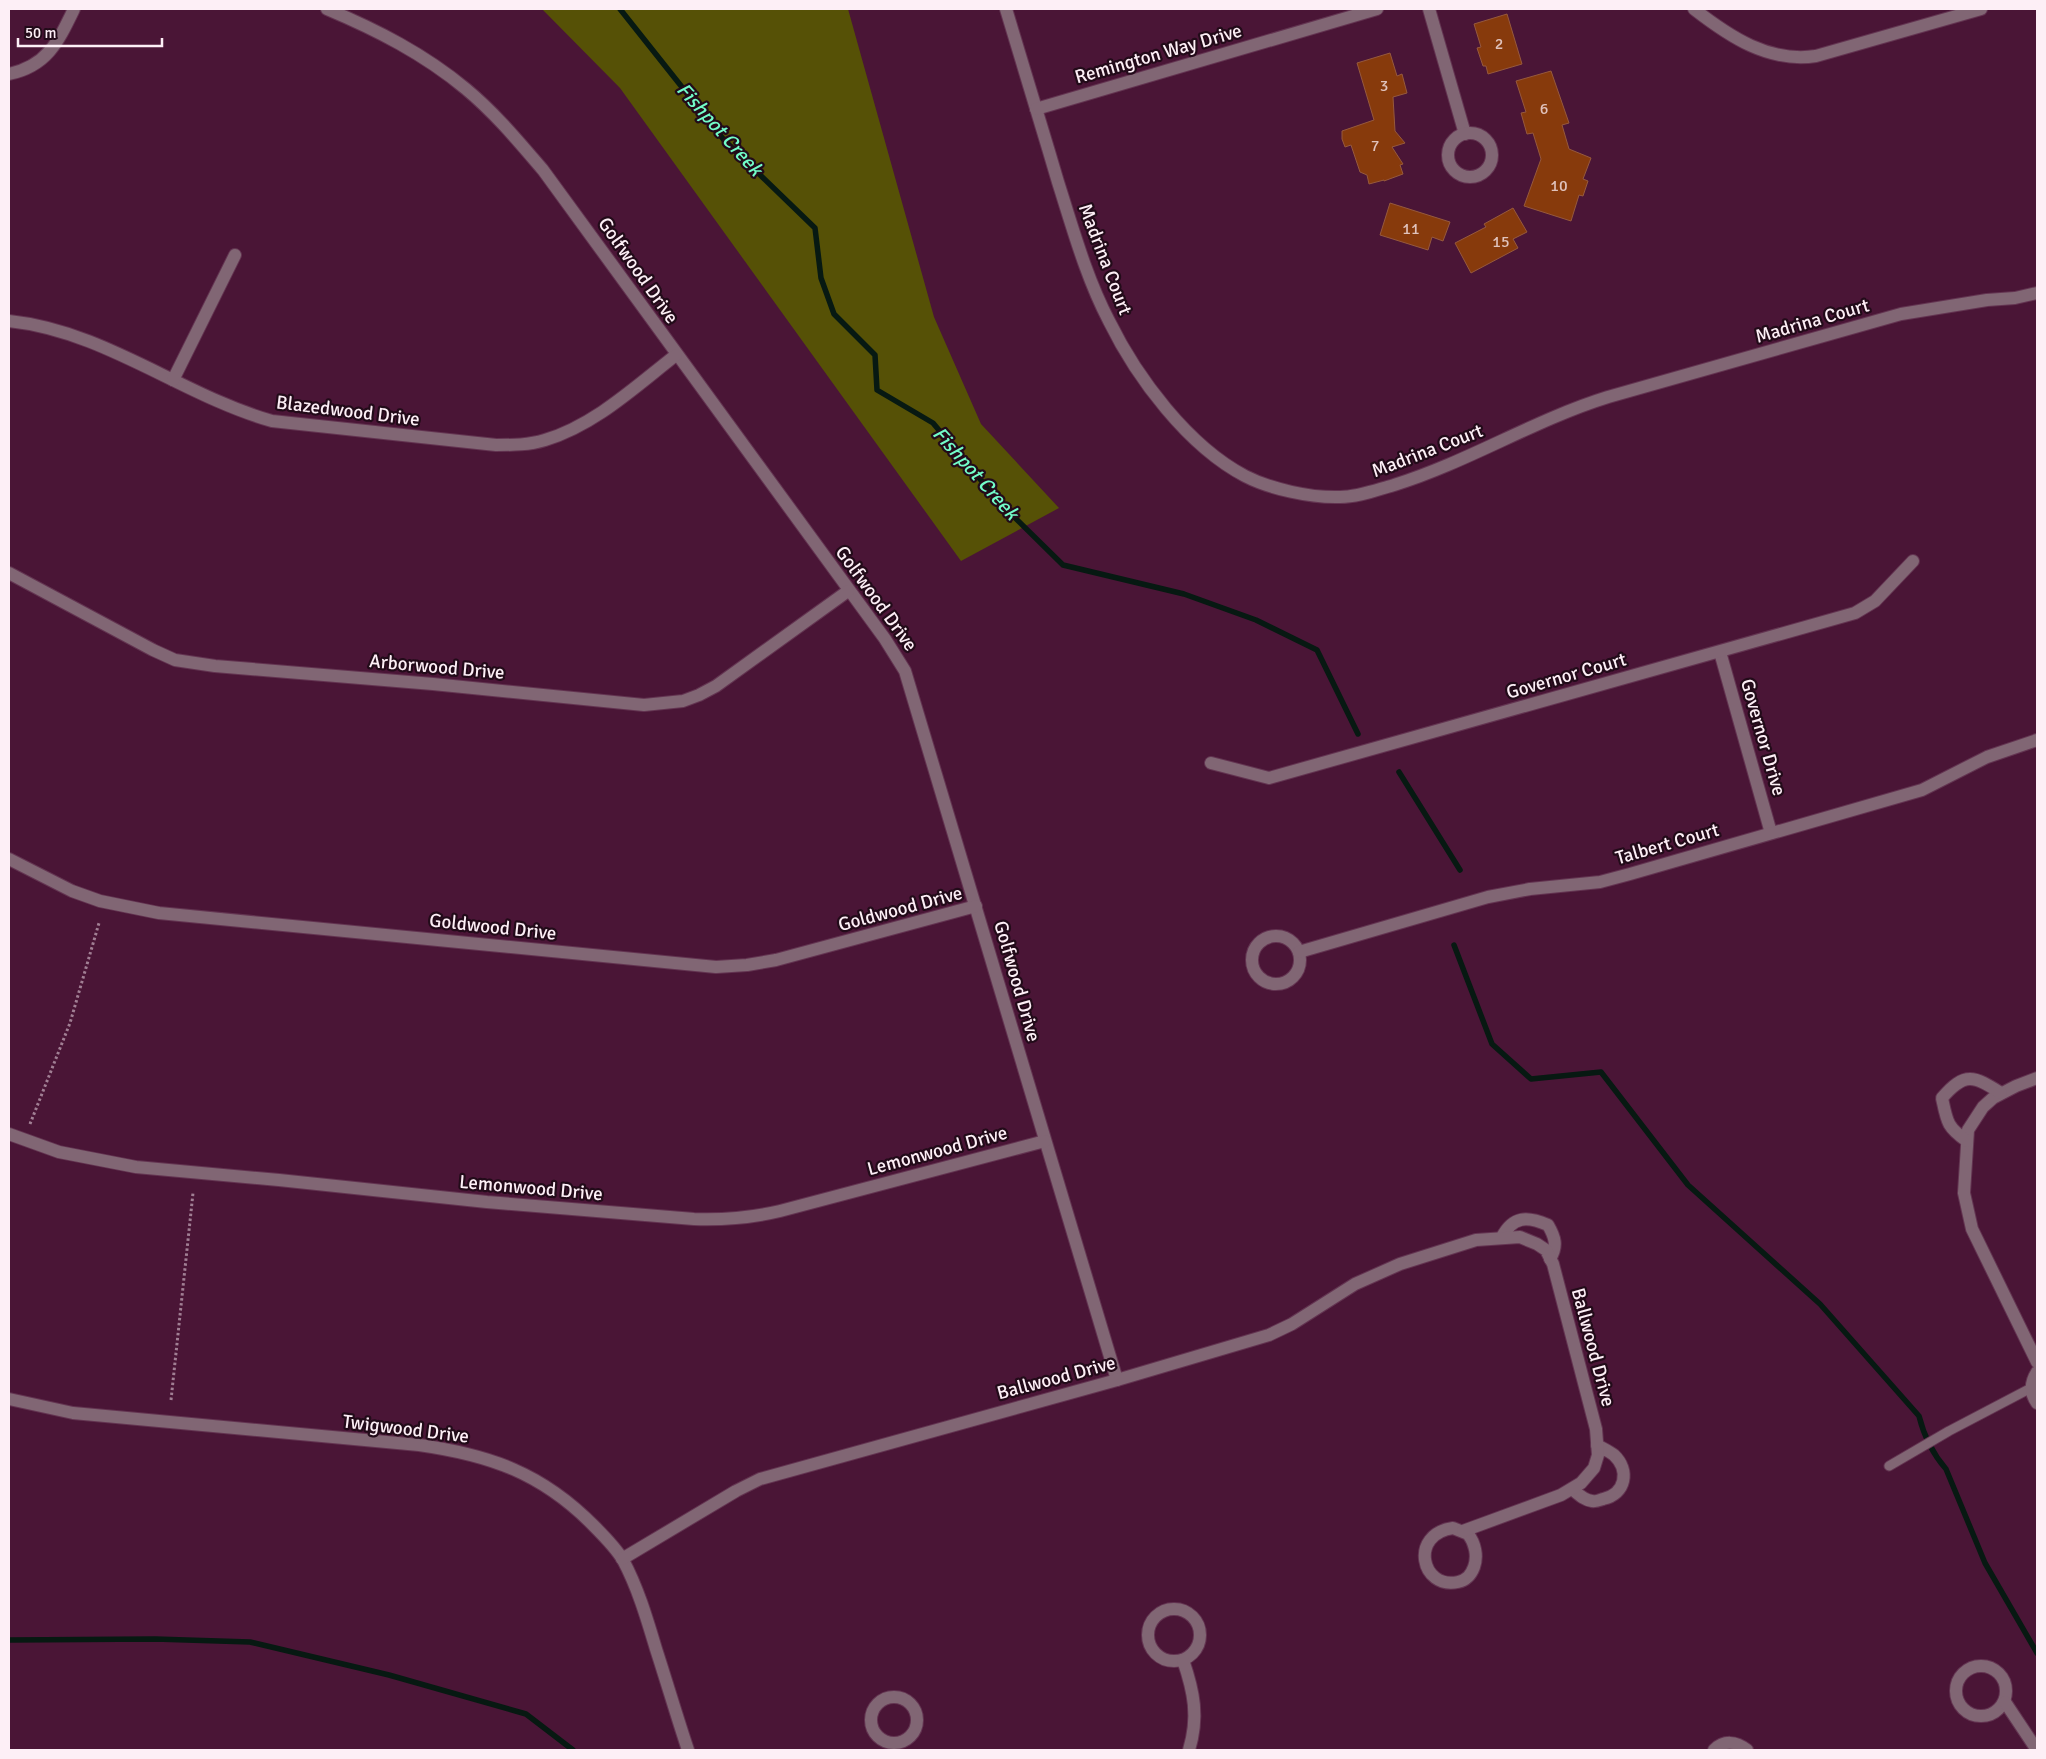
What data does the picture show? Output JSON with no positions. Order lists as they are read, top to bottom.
{
  "streets": {
    "street": [
      "Remington Way Drive",
      "Madrina Court",
      "Golfwood Drive",
      "Blazedwood Drive",
      "Arborwood Drive",
      "Governor Court",
      "Governor Drive",
      "Talbert Court",
      "Goldwood Drive",
      "Lemonwood Drive",
      "Ballwood Drive",
      "Twigwood Drive"
    ]
  },
  "crossings": [
    ["Remington Way Drive", "Madrina Court"],
    ["Golfwood Drive", "Blazedwood Drive"],
    ["Golfwood Drive", "Arborwood Drive"],
    ["Golfwood Drive", "Goldwood Drive"],
    ["Golfwood Drive", "Lemonwood Drive"],
    ["Golfwood Drive", "Ballwood Drive"],
    ["Governor Court", "Governor Drive"],
    ["Governor Drive", "Talbert Court"],
    ["Ballwood Drive", "Twigwood Drive"]
  ],
  "water": ["Fishpot Creek"],
  "house_numbers": [
    "2",
    "3",
    "6",
    "7",
    "10",
    "11",
    "15"
  ],
  "scale_bar": "50 m"
}
